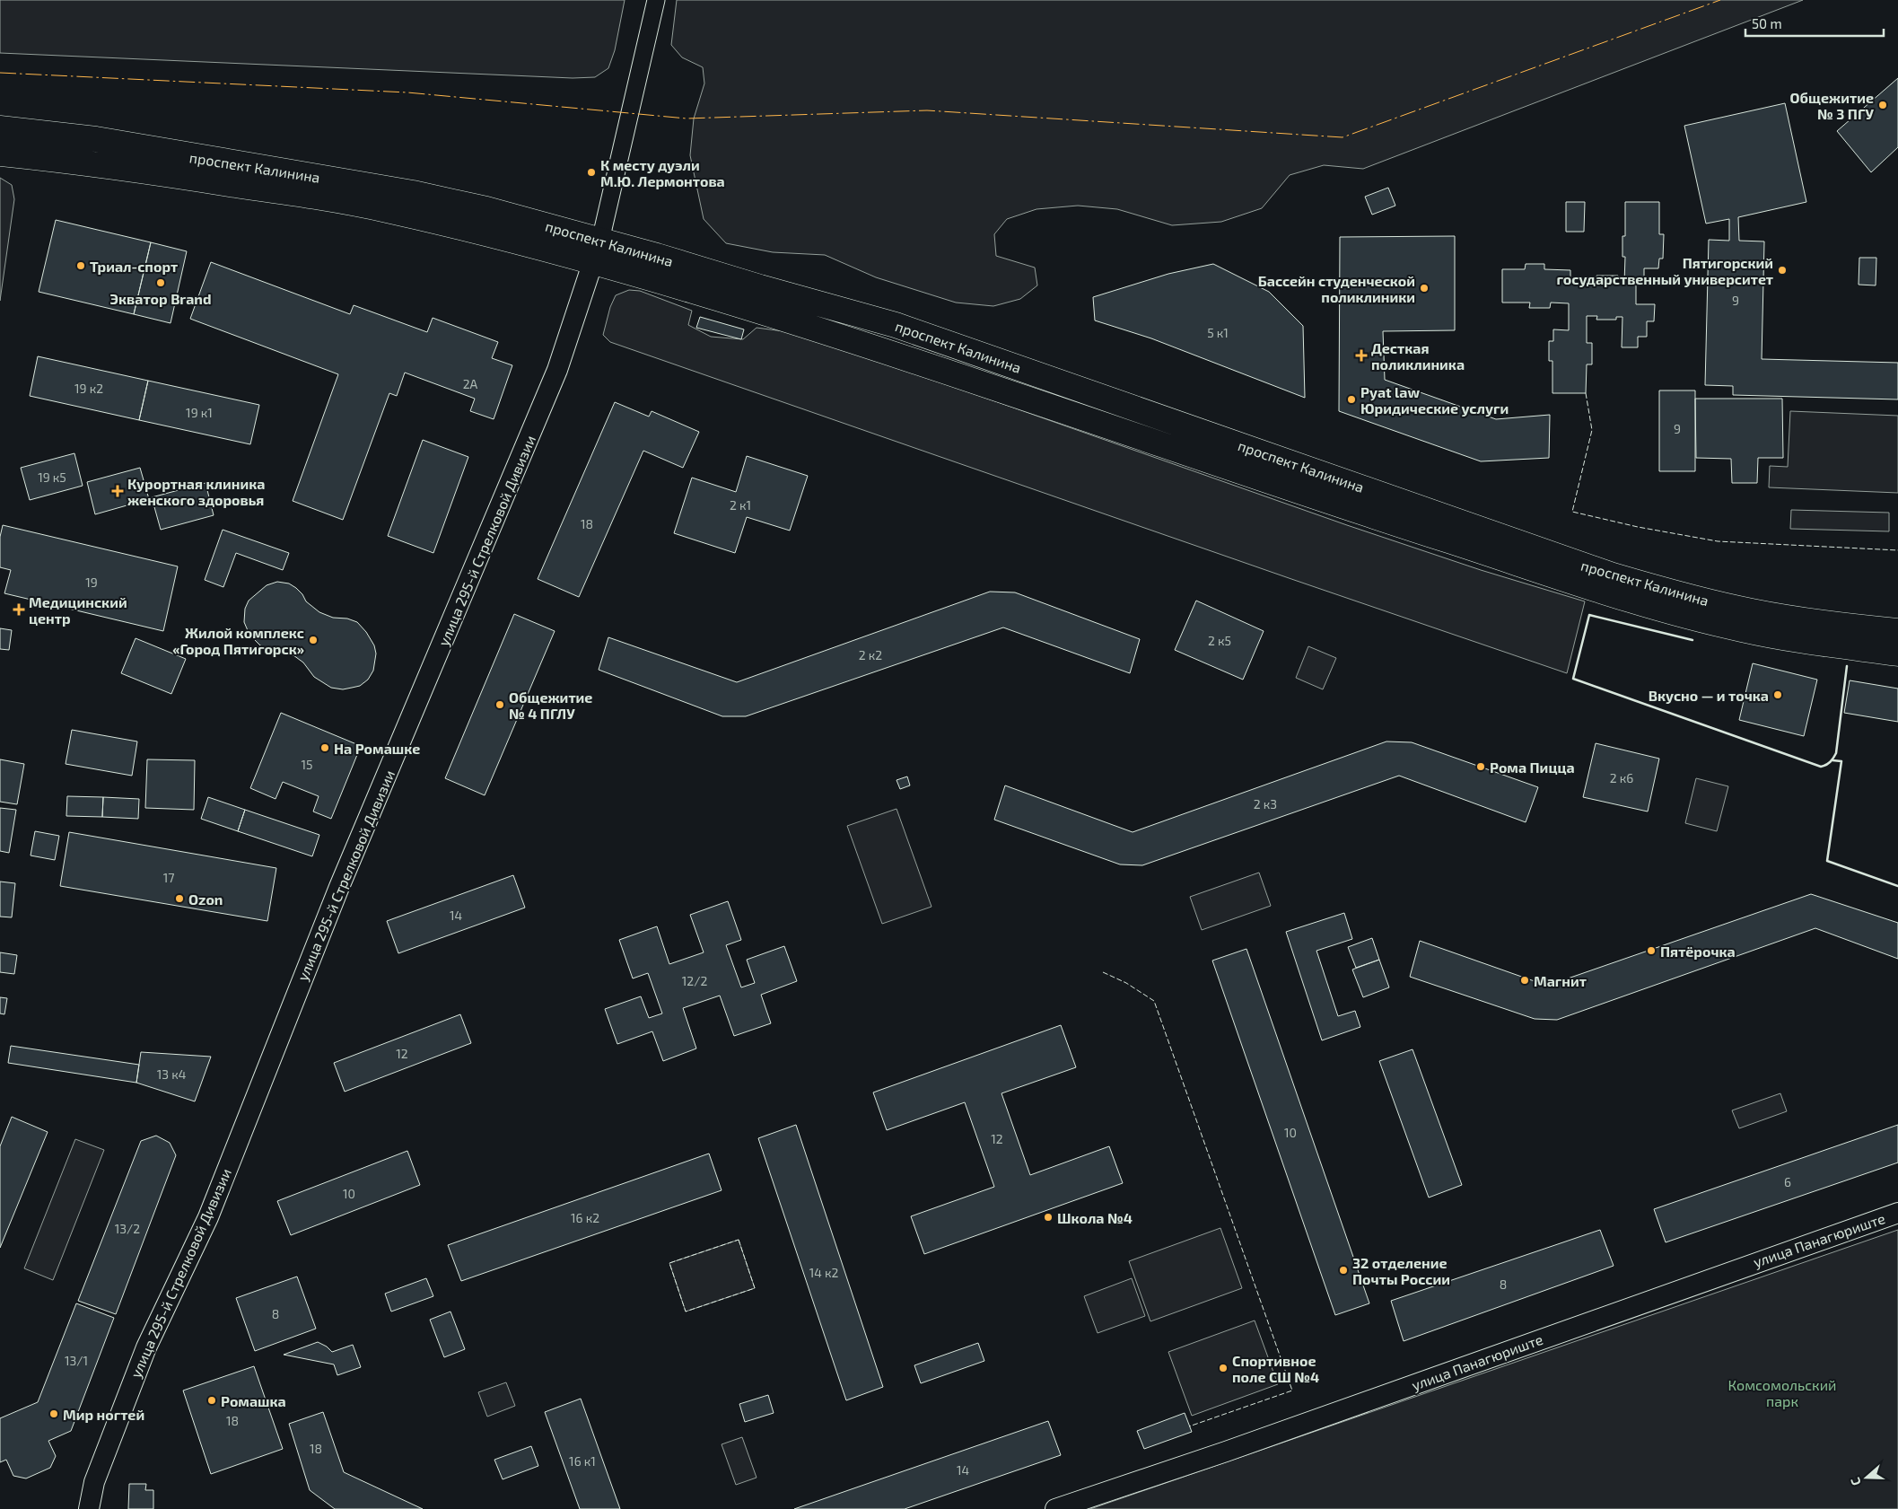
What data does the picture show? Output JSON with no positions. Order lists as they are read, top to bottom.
{
  "streets": {
    "main road": ["проспект Калинина"],
    "street": ["улица 295-й Стрелковой Дивизии", "улица Панагюриште"]
  },
  "crossings": [
    ["проспект Калинина", "улица 295-й Стрелковой Дивизии"]
  ],
  "parks": ["Комсомольский парк"],
  "places": {
    "other": [
      "Общежитие № 3 ПГУ",
      "К месту дуэли М.Ю. Лермонтова",
      "Триал-спорт",
      "Пятигорский государственный университет",
      "Экватор Brand",
      "Бассейн студенческой поликлиники",
      "Pyat law Юридические услуги",
      "Жилой комплекс «Город Пятигорск»",
      "Вкусно — и точка",
      "Общежитие № 4 ПГЛУ",
      "На Ромашке",
      "Рома Пицца",
      "Ozon",
      "Пятёрочка",
      "Магнит",
      "Школа №4",
      "32 отделение Почты России",
      "Спортивное поле СШ №4",
      "Ромашка",
      "Мир ногтей"
    ],
    "health": ["Десткая поликлиника", "Курортная клиника женского здоровья", "Медицинский центр"]
  },
  "house_numbers": [
    "9",
    "5 к1",
    "2А",
    "19 к2",
    "19 к1",
    "9",
    "19 к5",
    "2 к1",
    "18",
    "19",
    "2 к5",
    "2 к2",
    "15",
    "2 к6",
    "2 к3",
    "17",
    "14",
    "12/2",
    "12",
    "13 к4",
    "10",
    "12",
    "6",
    "10",
    "16 к2",
    "13/2",
    "14 к2",
    "8",
    "8",
    "13/1",
    "18",
    "18",
    "16 к1",
    "14"
  ],
  "scale_bar": "50 m",
  "north": "left"
}
